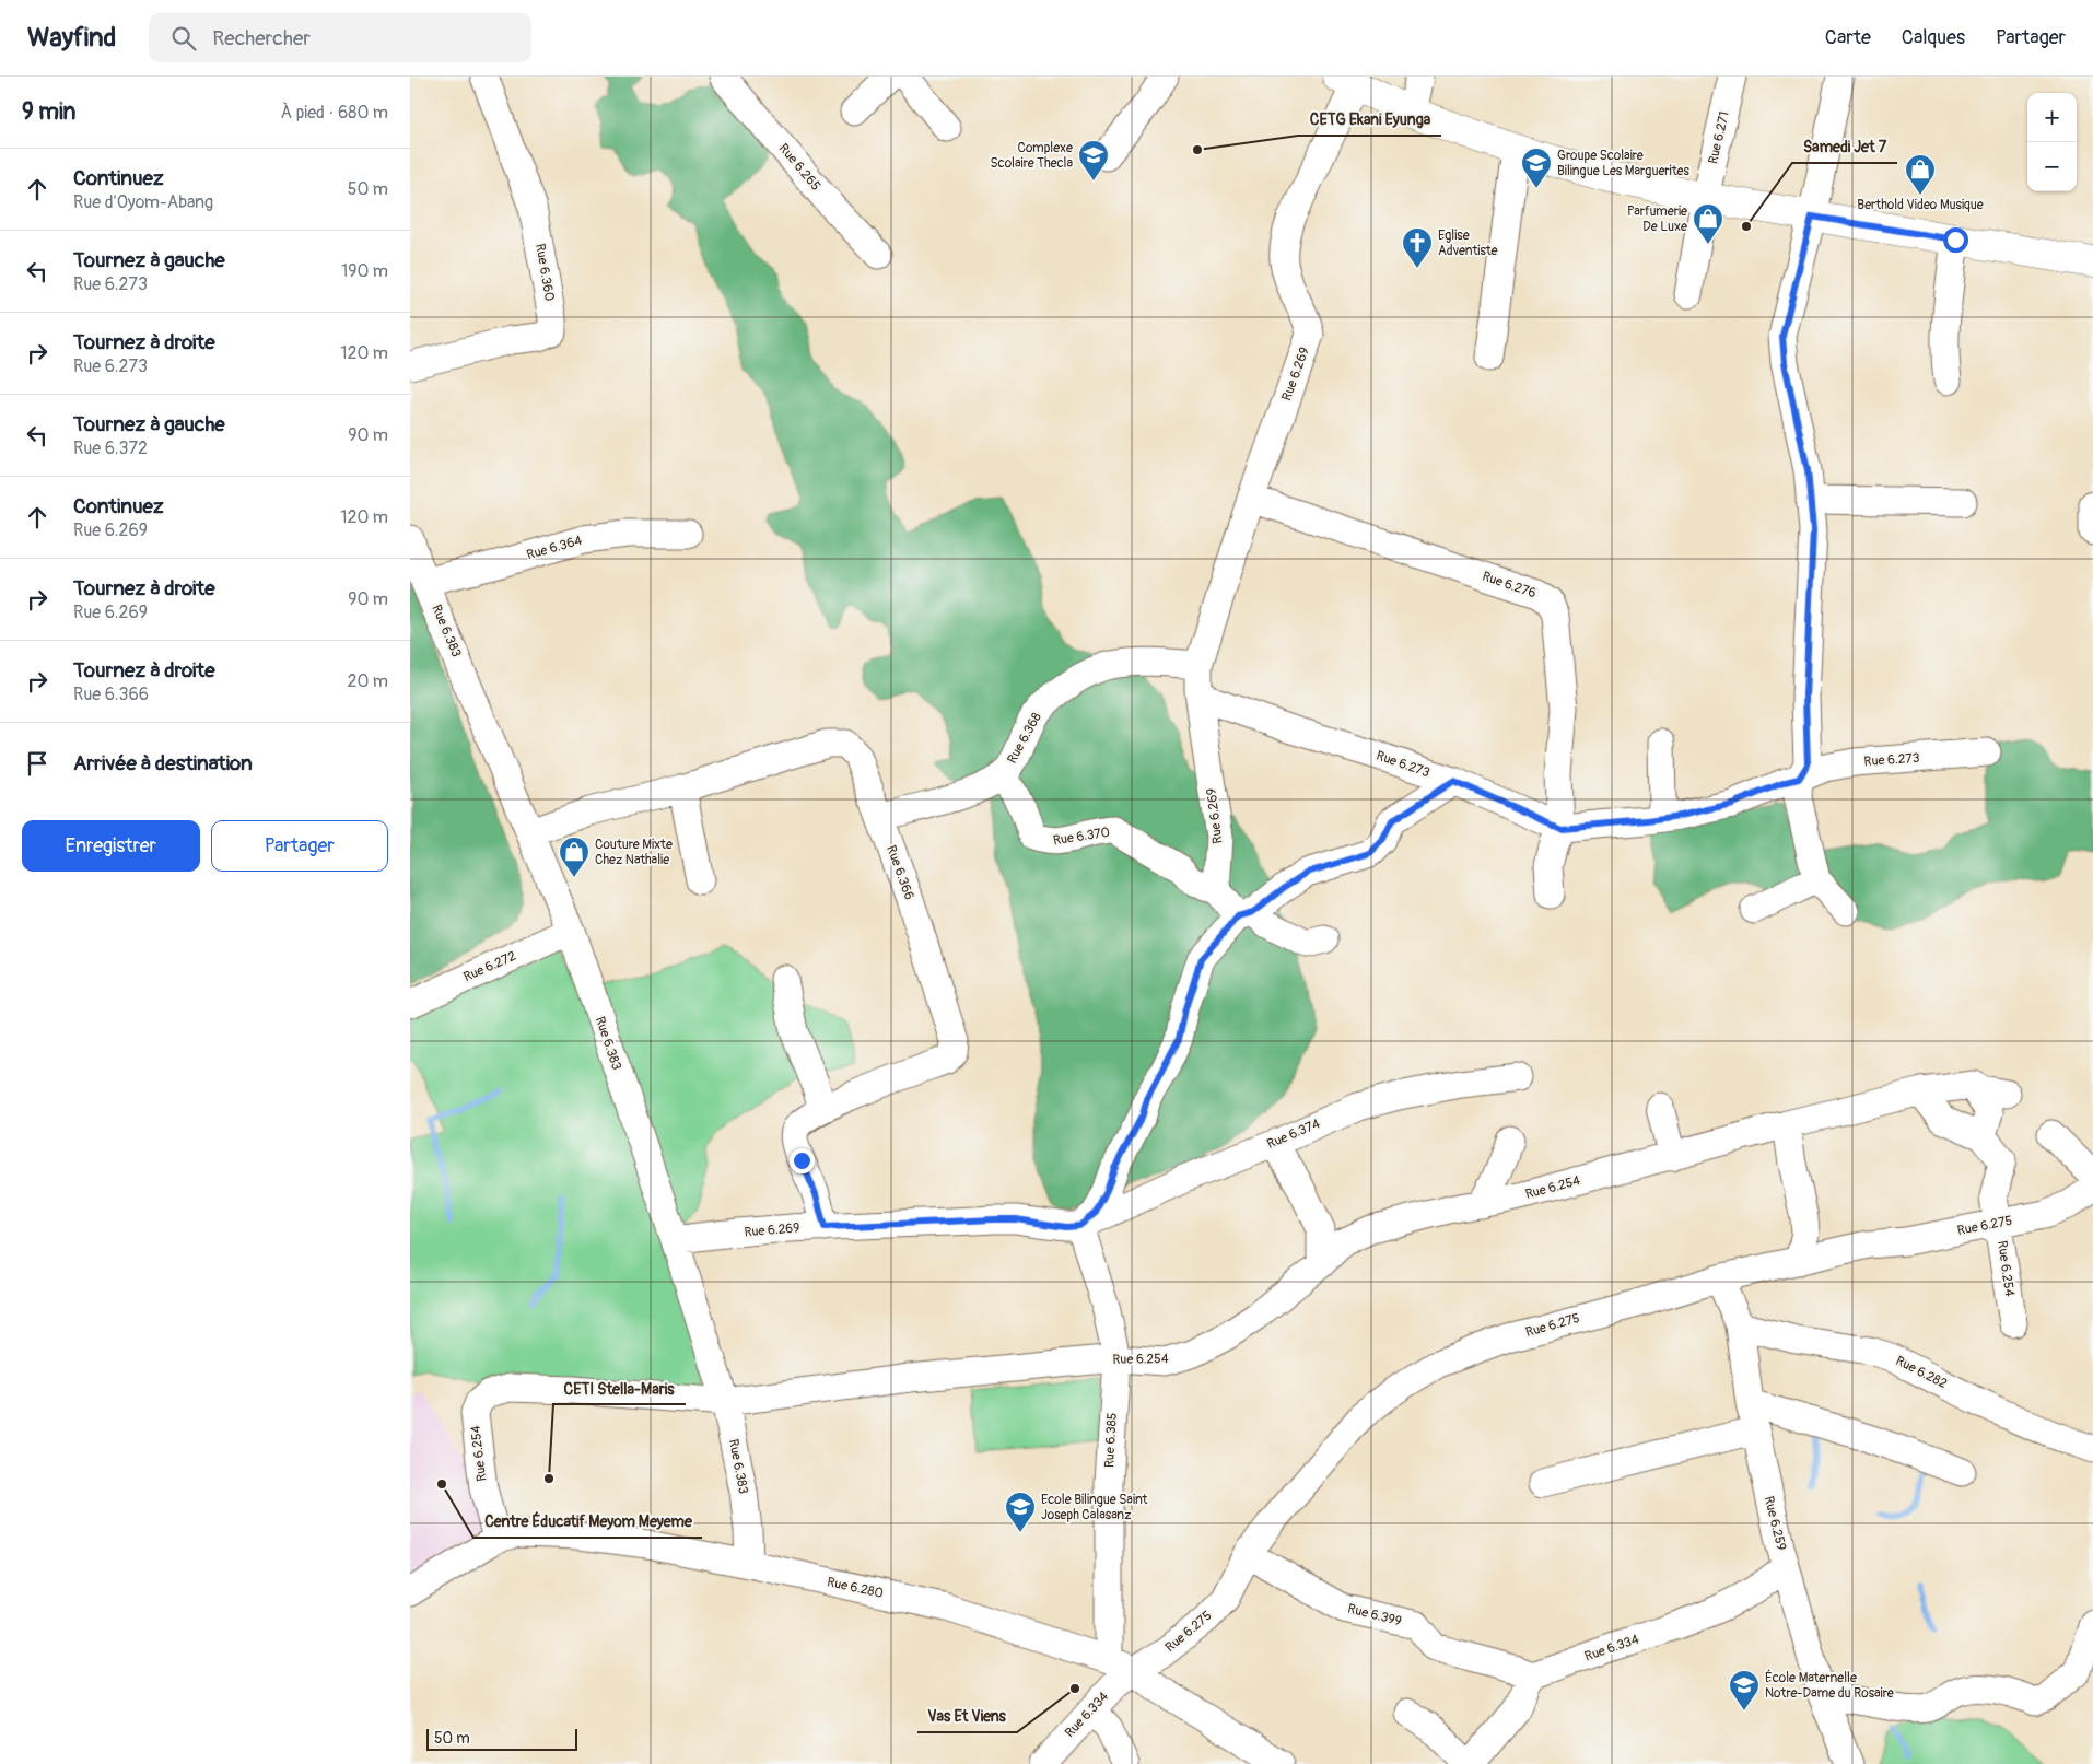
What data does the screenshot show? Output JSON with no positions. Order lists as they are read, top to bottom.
{
  "streets": {
    "street": [
      "Rue 6.271",
      "Rue 6.265",
      "Rue 6.360",
      "Rue 6.269",
      "Rue 6.364",
      "Rue 6.276",
      "Rue 6.383",
      "Rue 6.368",
      "Rue 6.273",
      "Rue 6.370",
      "Rue 6.366",
      "Rue 6.272",
      "Rue 6.374",
      "Rue 6.254",
      "Rue 6.275",
      "Rue 6.282",
      "Rue 6.385",
      "Rue 6.259",
      "Rue 6.280",
      "Rue 6.399",
      "Rue 6.334"
    ]
  },
  "crossings": [
    ["Rue 6.269", "Rue 6.276"],
    ["Rue 6.269", "Rue 6.383"],
    ["Rue 6.269", "Rue 6.368"],
    ["Rue 6.269", "Rue 6.273"],
    ["Rue 6.269", "Rue 6.370"],
    ["Rue 6.269", "Rue 6.366"],
    ["Rue 6.269", "Rue 6.374"],
    ["Rue 6.269", "Rue 6.385"],
    ["Rue 6.364", "Rue 6.383"],
    ["Rue 6.276", "Rue 6.273"],
    ["Rue 6.383", "Rue 6.366"],
    ["Rue 6.383", "Rue 6.272"],
    ["Rue 6.383", "Rue 6.254"],
    ["Rue 6.383", "Rue 6.280"],
    ["Rue 6.368", "Rue 6.273"],
    ["Rue 6.368", "Rue 6.370"],
    ["Rue 6.368", "Rue 6.366"],
    ["Rue 6.374", "Rue 6.385"],
    ["Rue 6.254", "Rue 6.275"],
    ["Rue 6.254", "Rue 6.385"],
    ["Rue 6.254", "Rue 6.280"],
    ["Rue 6.275", "Rue 6.385"],
    ["Rue 6.275", "Rue 6.259"],
    ["Rue 6.275", "Rue 6.280"],
    ["Rue 6.275", "Rue 6.399"],
    ["Rue 6.275", "Rue 6.334"],
    ["Rue 6.282", "Rue 6.259"],
    ["Rue 6.385", "Rue 6.280"],
    ["Rue 6.385", "Rue 6.334"],
    ["Rue 6.259", "Rue 6.334"],
    ["Rue 6.280", "Rue 6.334"],
    ["Rue 6.399", "Rue 6.334"]
  ],
  "places": {
    "other": [
      "CETG Ekani Eyunga",
      "Samedi Jet 7",
      "CETI Stella-Maris",
      "Centre Éducatif Meyom Meyeme",
      "Vas Et Viens"
    ],
    "school or university": [
      "Complexe Scolaire Thecla",
      "Groupe Scolaire Bilingue Les Marguerites",
      "Ecole Bilingue Saint Joseph Calasanz",
      "École Maternelle Notre-Dame du Rosaire"
    ],
    "shop": ["Berthold Video Musique", "Parfumerie De Luxe", "Couture Mixte Chez Nathalie"],
    "church": ["Eglise Adventiste"]
  },
  "scale_bar": "50 m",
  "page": {
    "header": "Wayfind",
    "search": "Rechercher",
    "nav": ["Carte", "Calques", "Partager"],
    "heading": ["9 min", "À pied · 680 m"],
    "map_buttons": ["+", "−"],
    "list": [
      ["Continuez", "Rue d'Oyom-Abang", "50 m"],
      ["Tournez à gauche", "Rue 6.273", "190 m"],
      ["Tournez à droite", "Rue 6.273", "120 m"],
      ["Tournez à gauche", "Rue 6.372", "90 m"],
      ["Continuez", "Rue 6.269", "120 m"],
      ["Tournez à droite", "Rue 6.269", "90 m"],
      ["Tournez à droite", "Rue 6.366", "20 m"],
      "Arrivée à destination"
    ],
    "buttons": ["Enregistrer", "Partager"],
    "scale": "50 m"
  }
}
